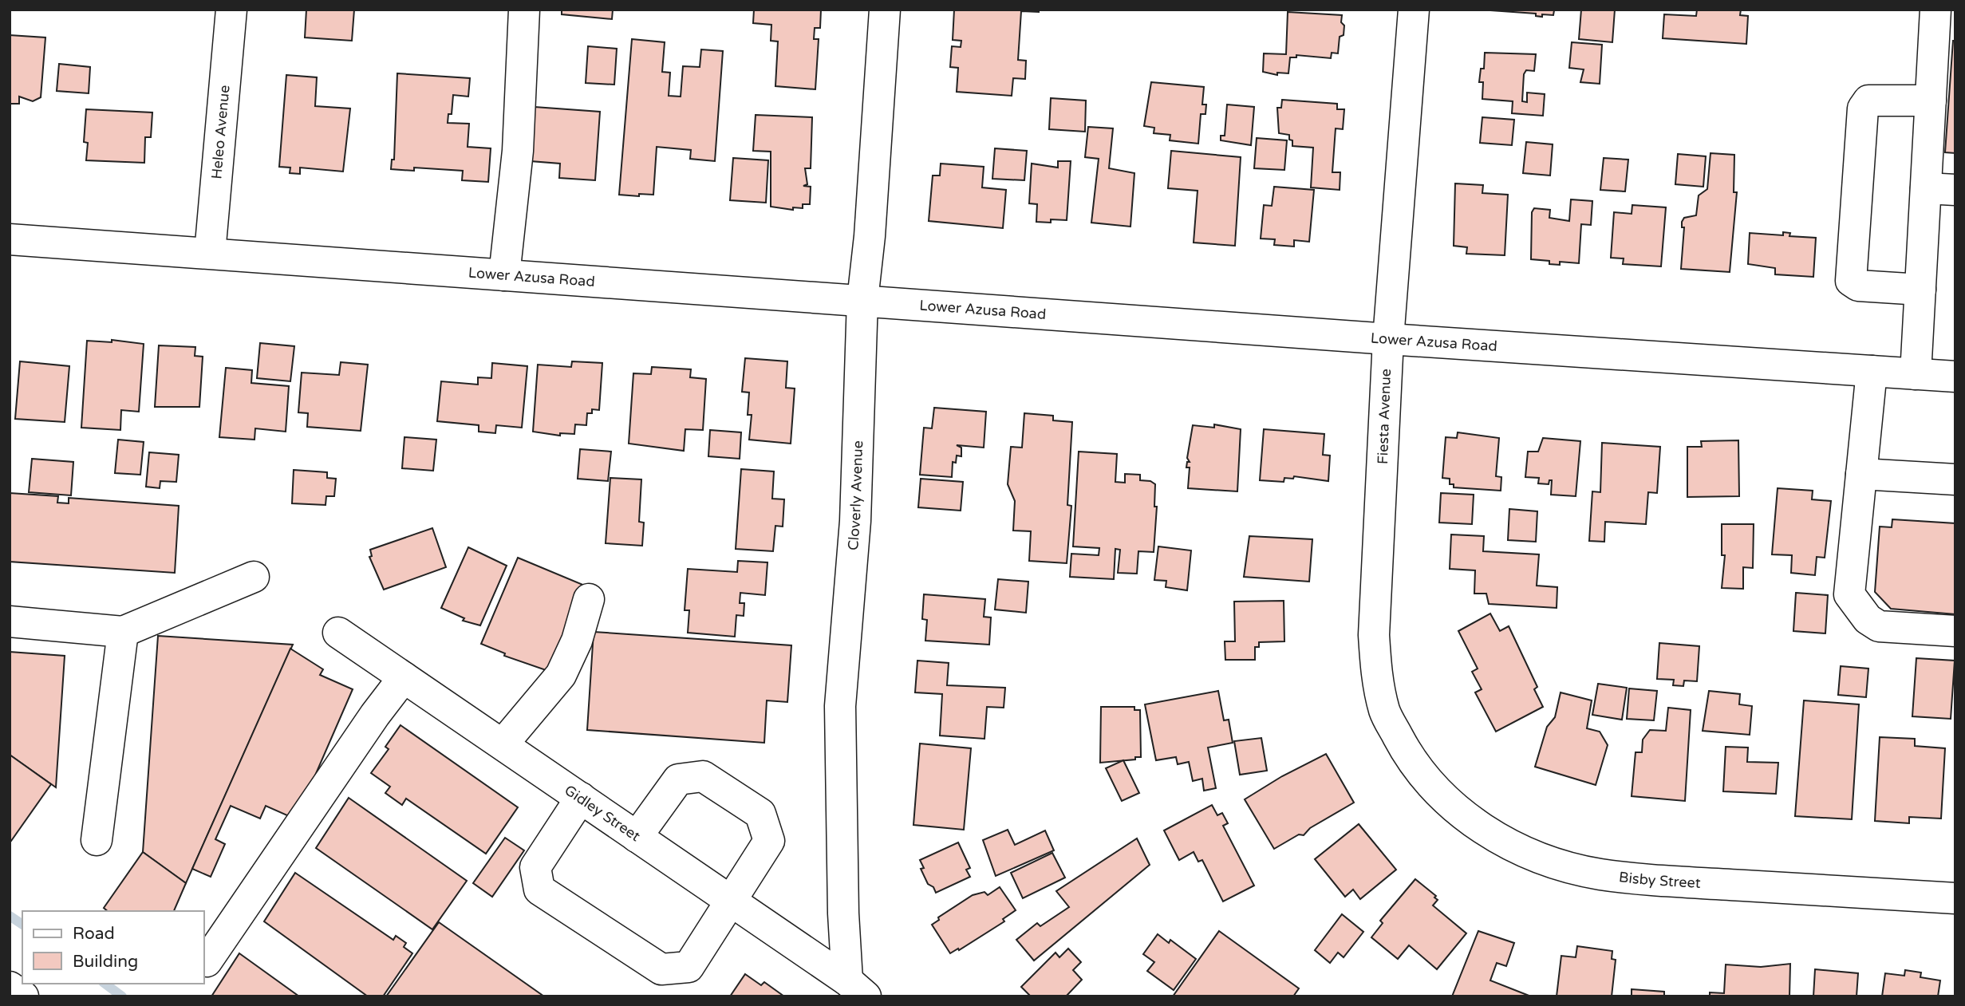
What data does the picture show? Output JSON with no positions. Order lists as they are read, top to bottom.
{
  "streets": {
    "street": [
      "Heleo Avenue",
      "Lower Azusa Road",
      "Fiesta Avenue",
      "Cloverly Avenue",
      "Gidley Street",
      "Bisby Street"
    ]
  },
  "crossings": [
    ["Heleo Avenue", "Lower Azusa Road"],
    ["Lower Azusa Road", "Fiesta Avenue"],
    ["Lower Azusa Road", "Cloverly Avenue"],
    ["Fiesta Avenue", "Bisby Street"],
    ["Cloverly Avenue", "Gidley Street"]
  ],
  "legend": ["Road", "Building"]
}
